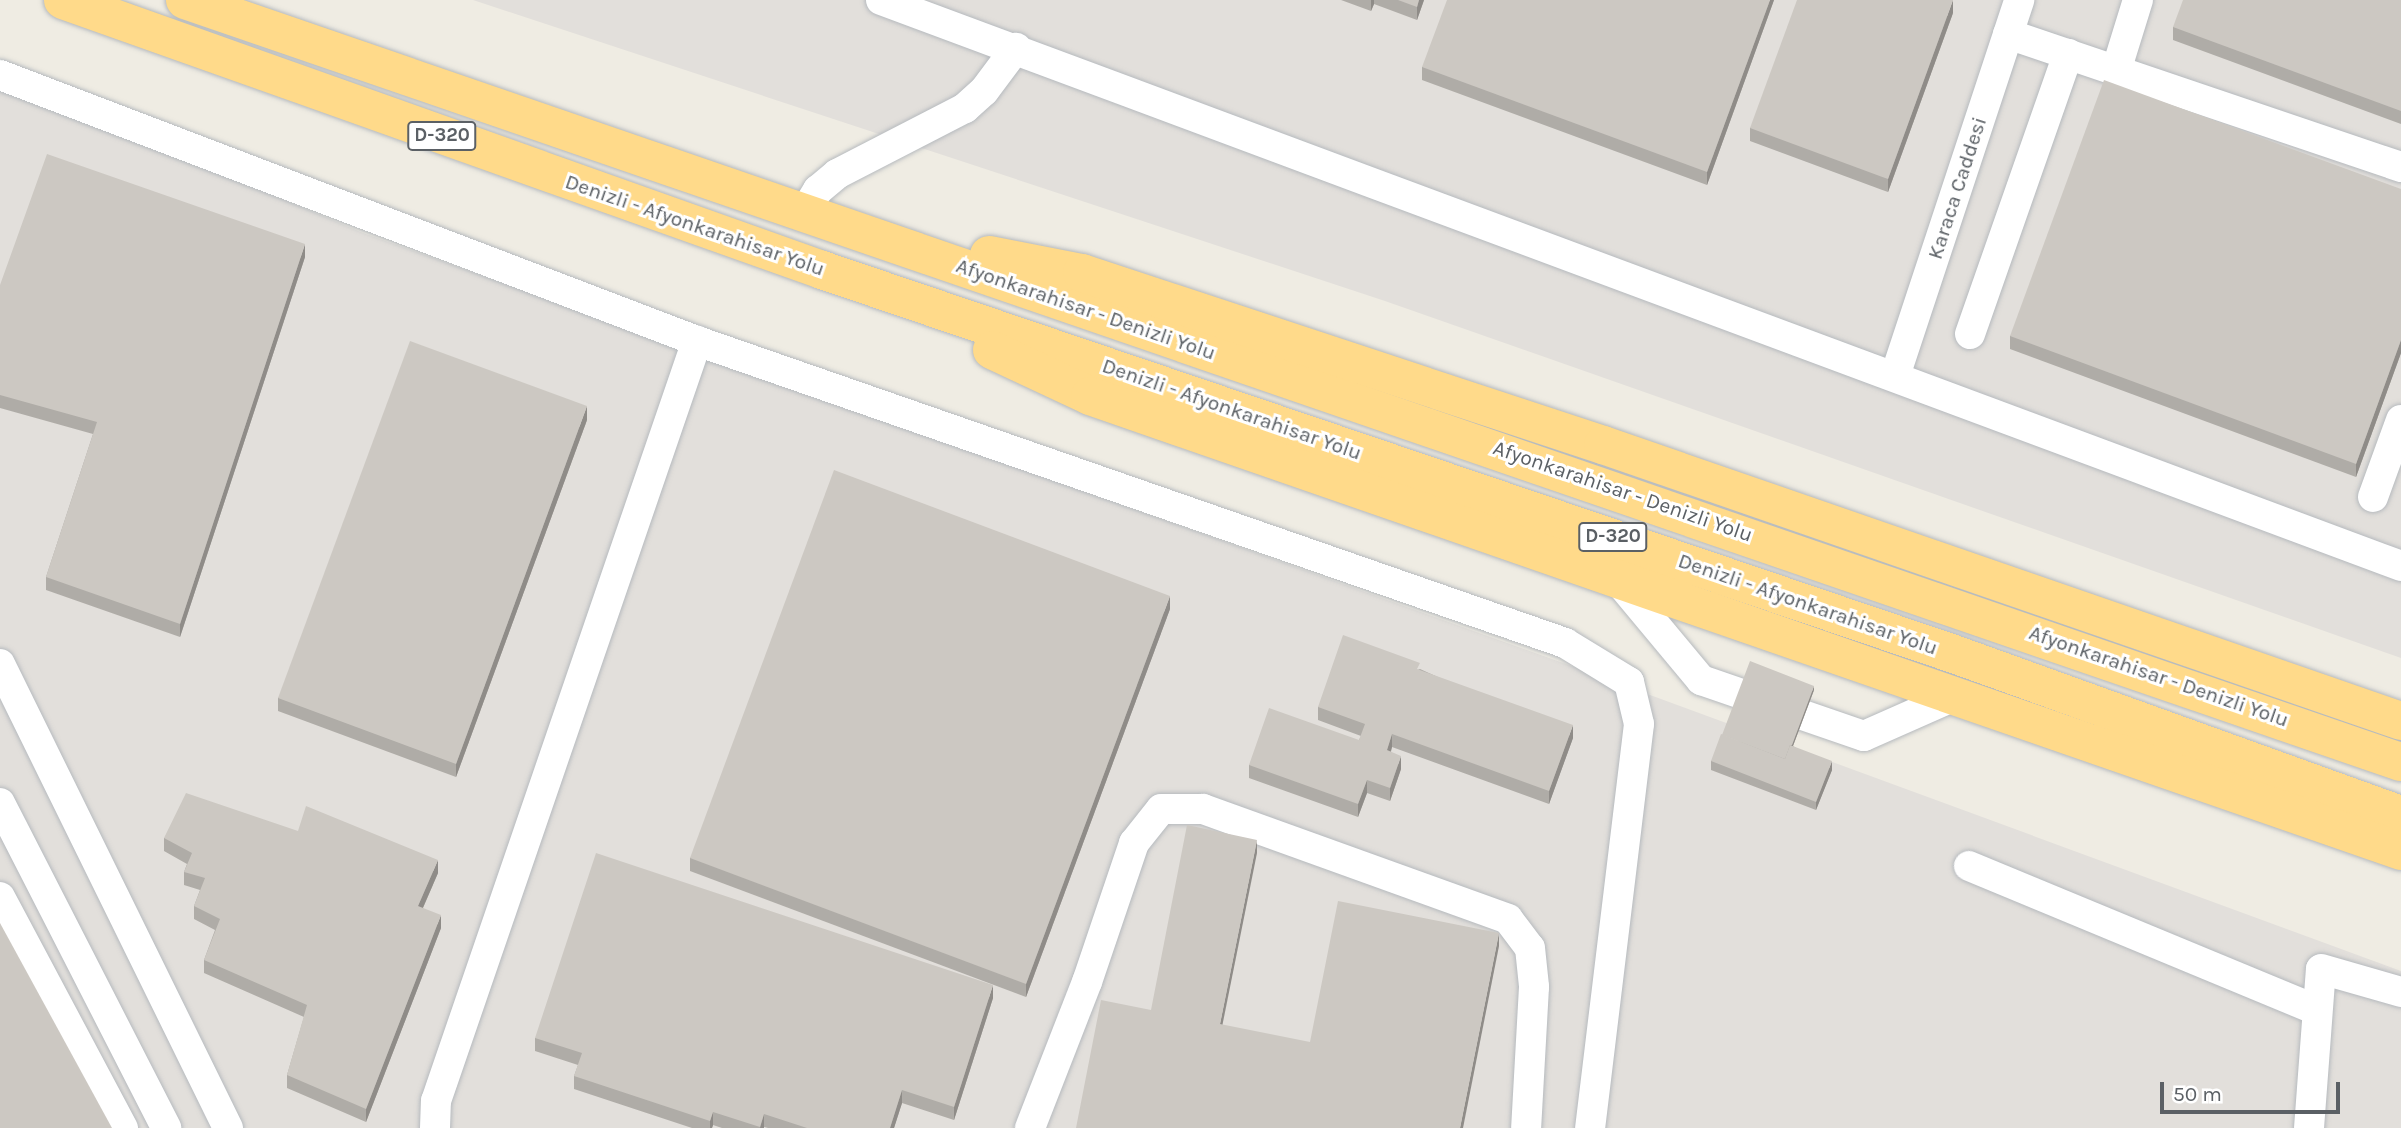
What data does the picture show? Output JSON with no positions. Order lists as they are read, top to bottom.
{
  "streets": {
    "highway": ["D-320", "Denizli - Afyonkarahisar Yolu", "Afyonkarahisar - Denizli Yolu"],
    "street": ["Karaca Caddesi"]
  },
  "crossings": [
    ["D-320", "Afyonkarahisar - Denizli Yolu"]
  ],
  "scale_bar": "50 m"
}
